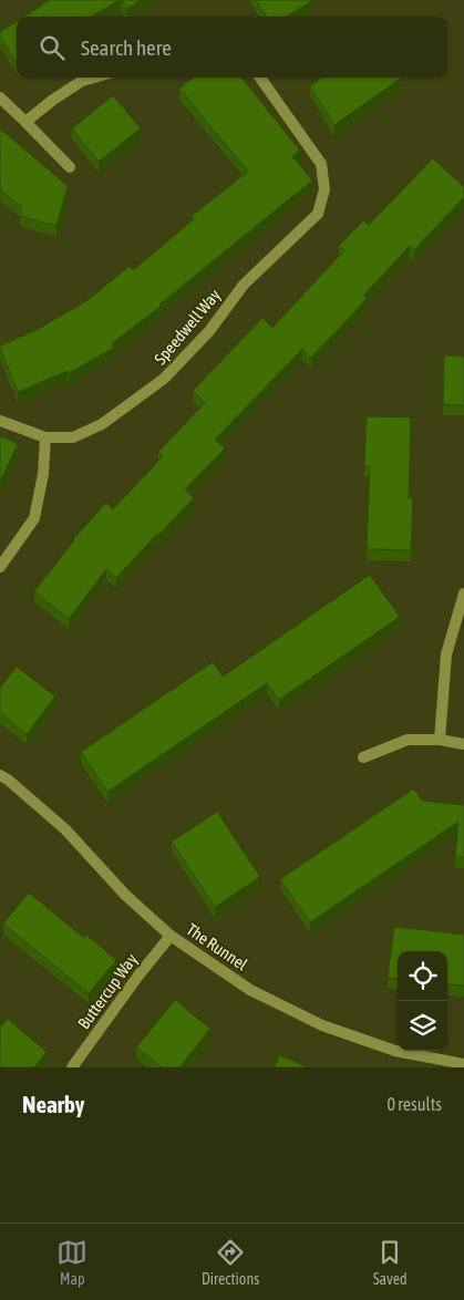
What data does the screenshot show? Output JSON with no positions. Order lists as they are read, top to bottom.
{
  "streets": {
    "street": ["Speedwell Way", "The Runnel", "Buttercup Way"]
  },
  "crossings": [
    ["The Runnel", "Buttercup Way"]
  ],
  "page": {
    "search": "Search here",
    "heading": ["Nearby", "0 results"],
    "nav": ["Map", "Directions", "Saved"]
  }
}
